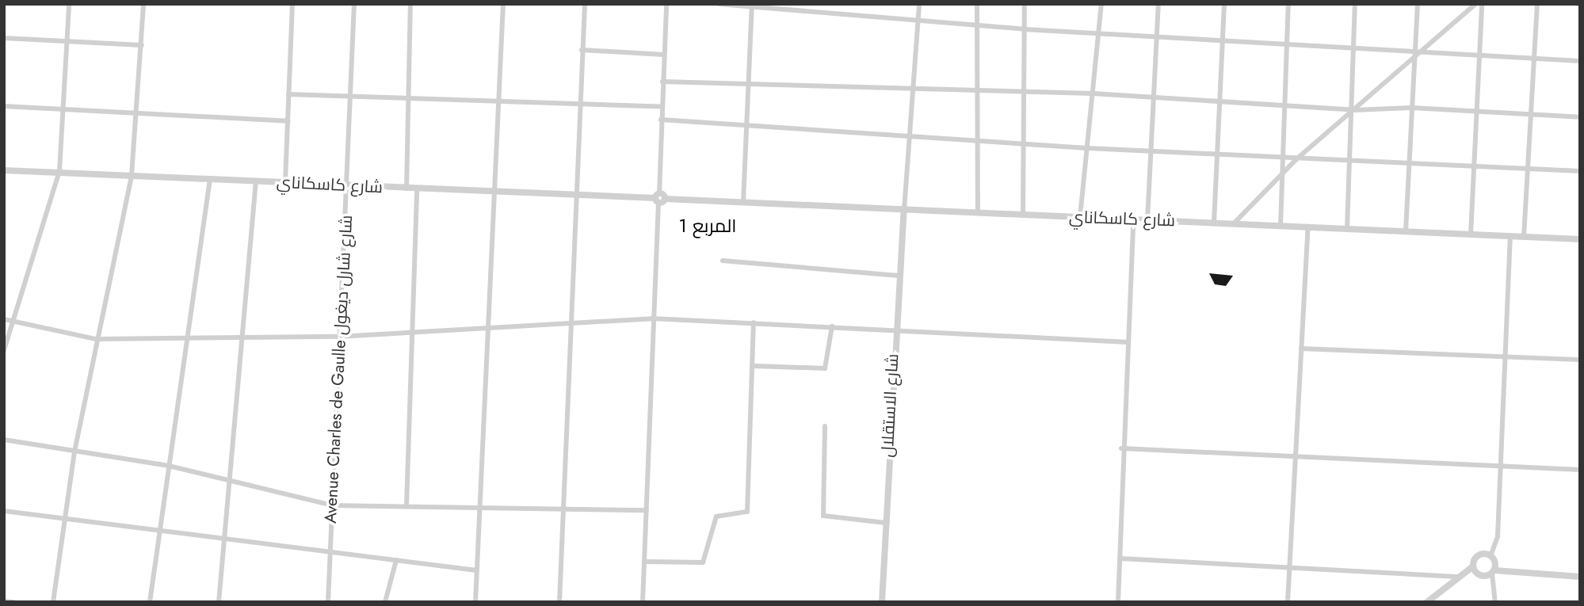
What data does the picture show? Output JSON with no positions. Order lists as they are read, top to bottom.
{
  "streets": {
    "street": ["شارع كاسكاناي", "Avenue Charles de Gaulle شارع شارل ديغول", "شارع الاستقلال"]
  },
  "crossings": [
    ["شارع كاسكاناي", "Avenue Charles de Gaulle شارع شارل ديغول"],
    ["شارع كاسكاناي", "شارع الاستقلال"]
  ],
  "districts": ["المربع 1"]
}
